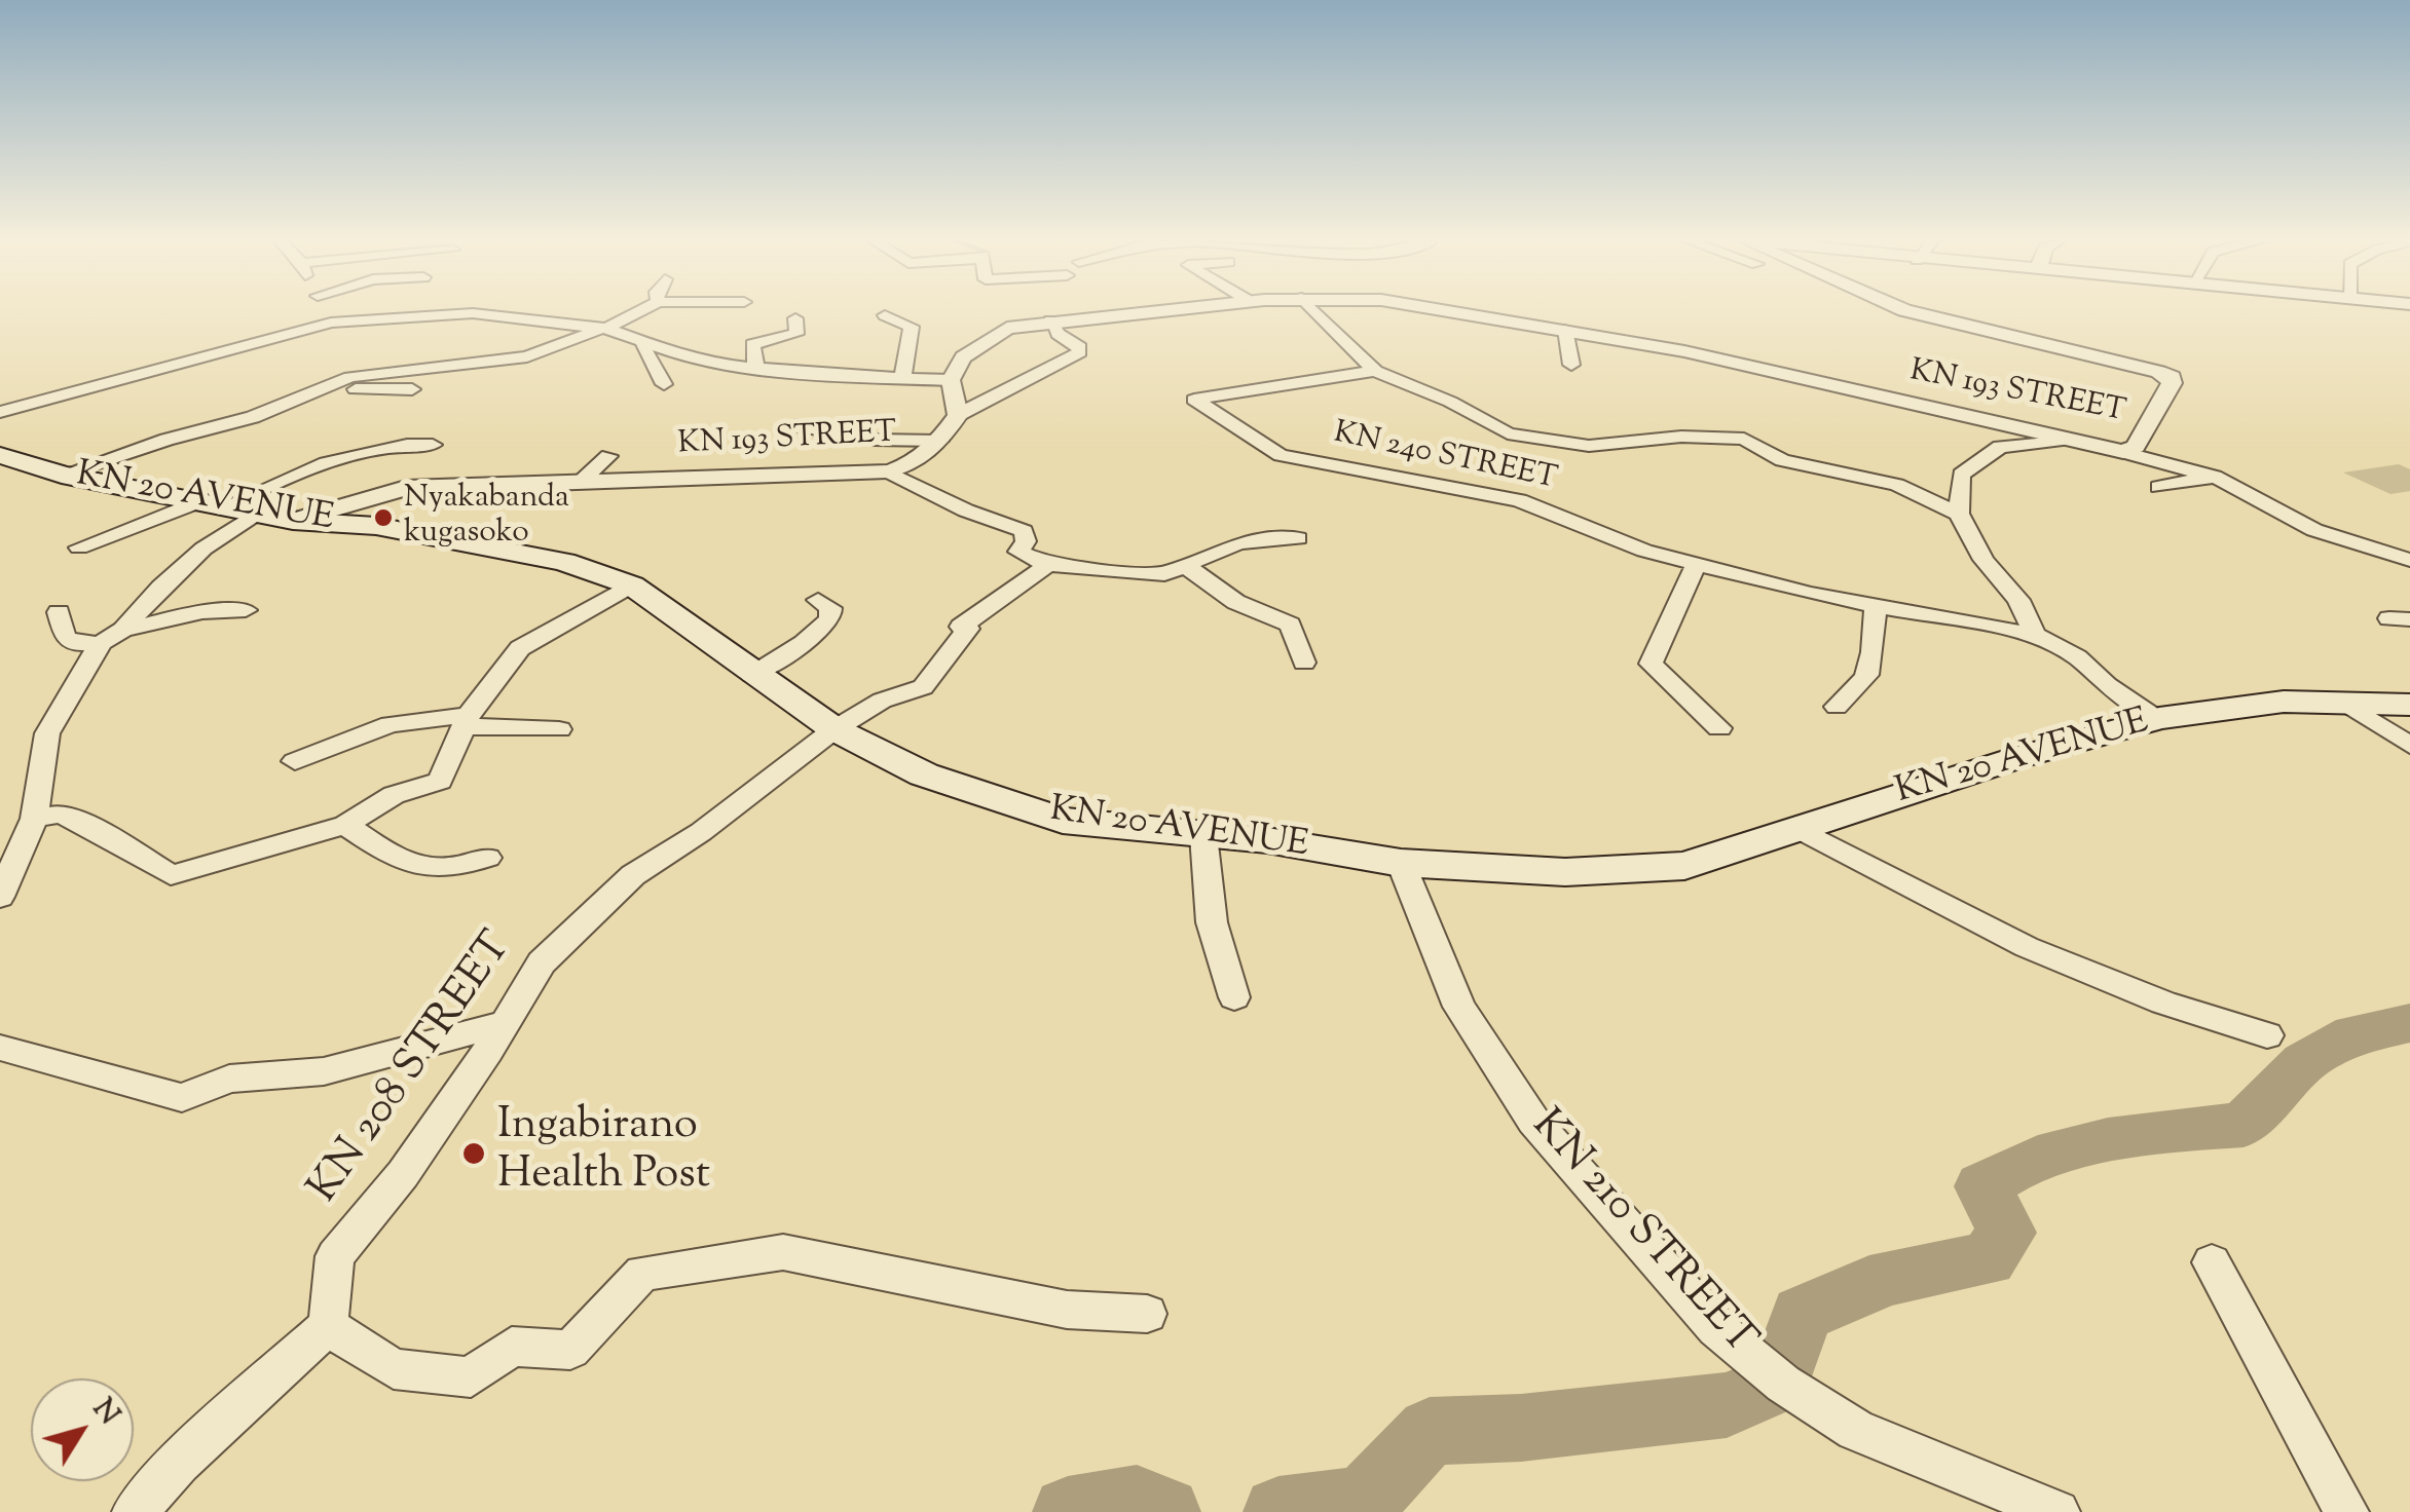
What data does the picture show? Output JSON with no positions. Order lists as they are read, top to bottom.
{
  "streets": {
    "main road": ["KN 20 AVENUE"],
    "street": [
      "KN 193 STREET",
      "KN 240 STREET",
      "KN 208 STREET",
      "KN 210 STREET"
    ]
  },
  "crossings": [
    ["KN 193 STREET", "KN 20 AVENUE"],
    ["KN 20 AVENUE", "KN 208 STREET"],
    ["KN 20 AVENUE", "KN 210 STREET"]
  ],
  "places": ["Nyakabanda kugasoko", "Ingabirano Health Post"],
  "north": "top right"
}
